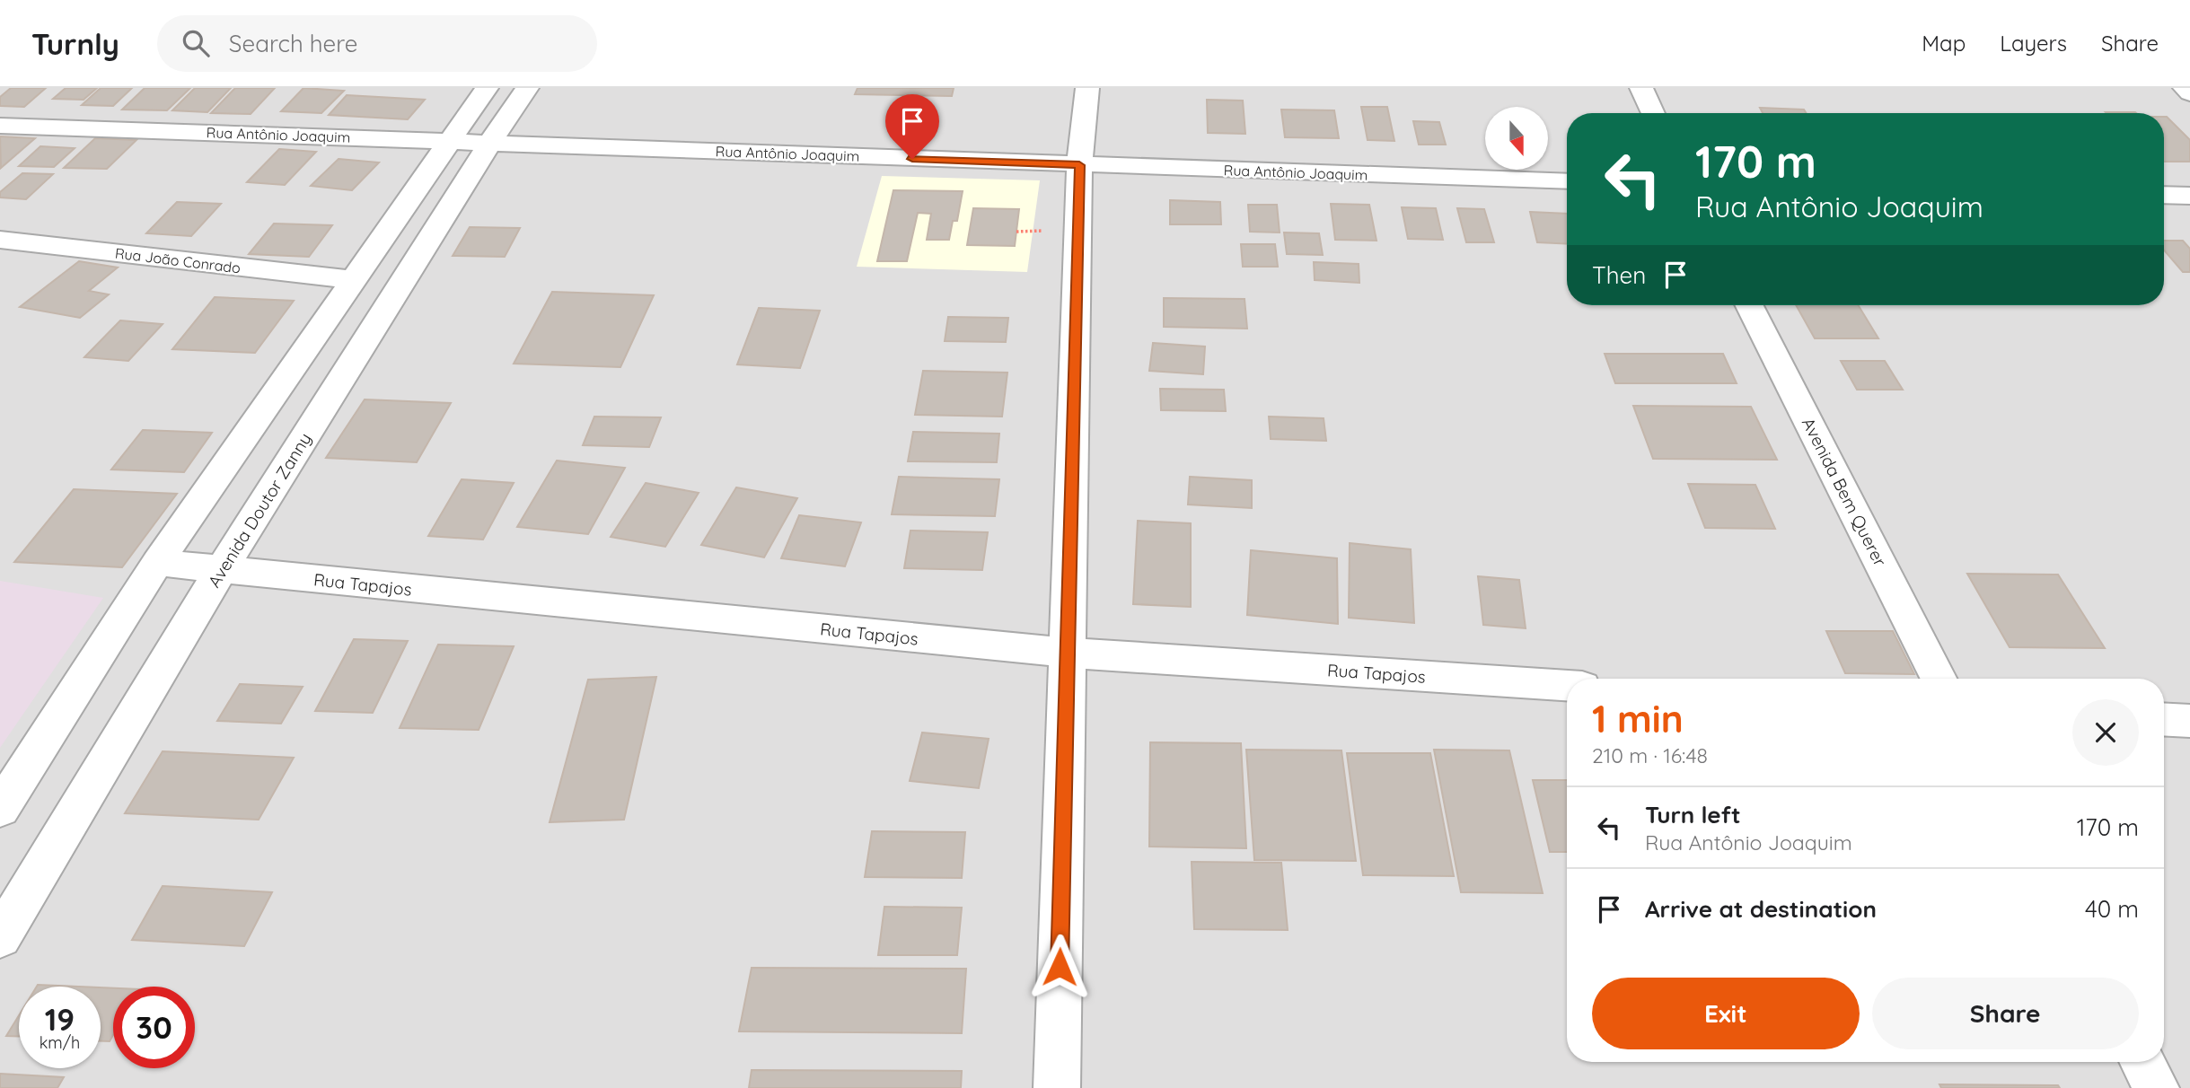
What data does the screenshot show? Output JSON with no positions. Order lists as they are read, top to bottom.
{
  "streets": {
    "street": [
      "Rua Antônio Joaquim",
      "Rua João Conrado",
      "Avenida Bem Querer",
      "Avenida Doutor Zanny",
      "Rua Tapajos"
    ]
  },
  "crossings": [
    ["Rua Antônio Joaquim", "Avenida Doutor Zanny"],
    ["Avenida Doutor Zanny", "Rua Tapajos"]
  ],
  "north": "bottom",
  "page": {
    "header": "Turnly",
    "search": "Search here",
    "nav": ["Map", "Layers", "Share"],
    "turn": ["170 m", "Rua Antônio Joaquim"],
    "then": "Then",
    "heading": ["1 min", "210 m · 16:48"],
    "list": [
      {
        "name": "Turn left",
        "note": "Rua Antônio Joaquim",
        "value": "170 m"
      },
      {
        "name": "Arrive at destination",
        "value": "40 m"
      }
    ],
    "buttons": ["Exit", "Share"],
    "speed": "19 km/h",
    "limit": "30"
  }
}
